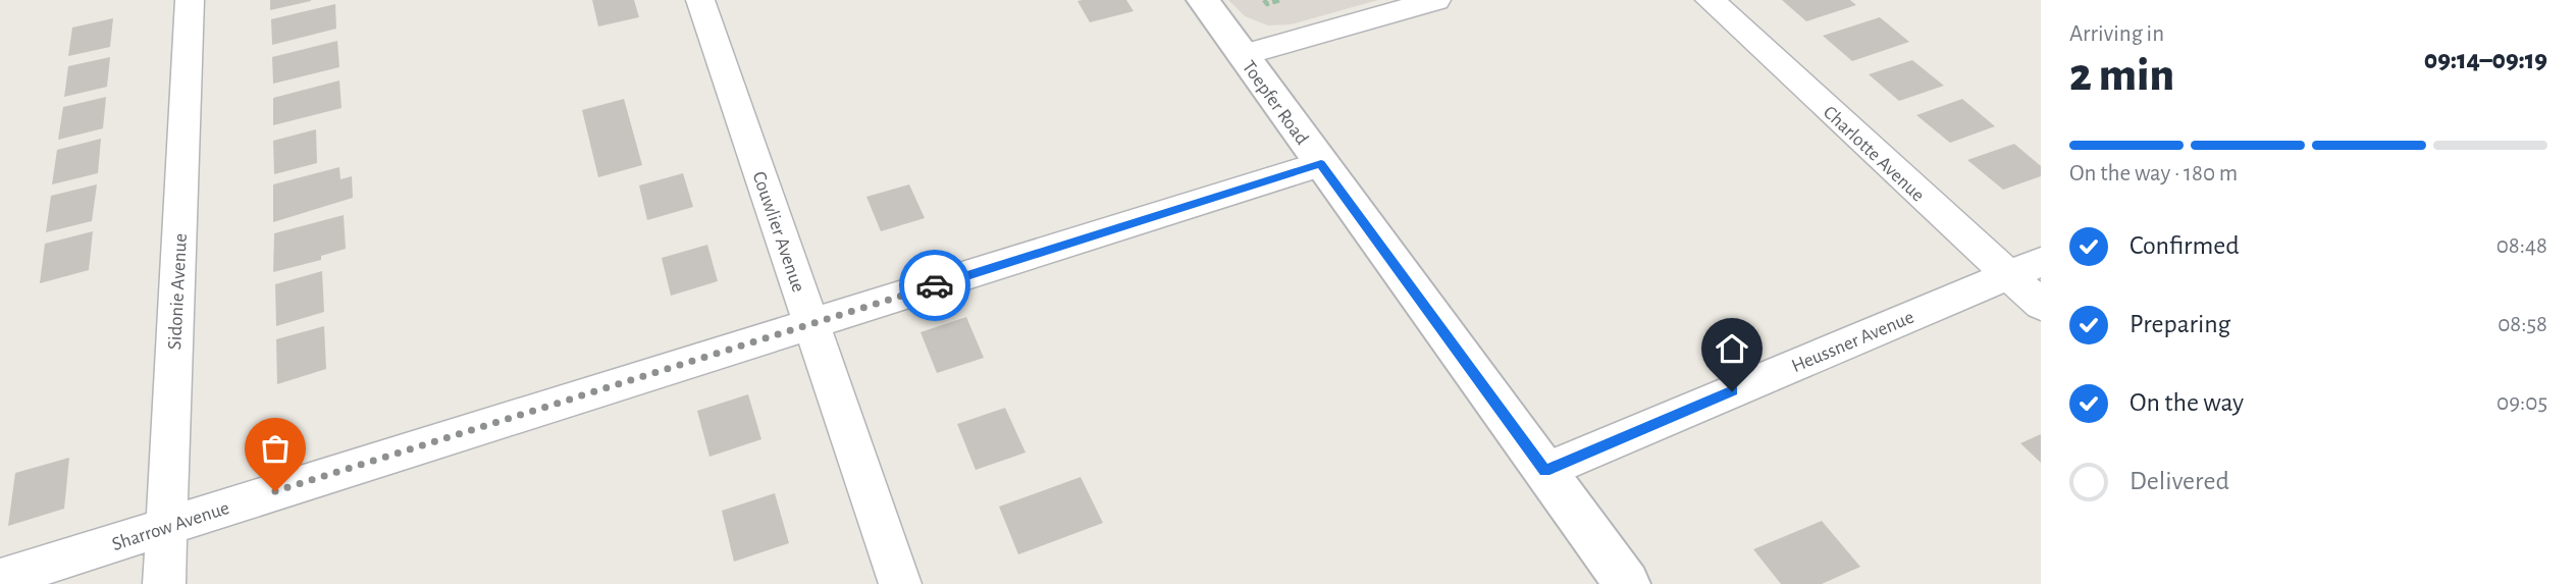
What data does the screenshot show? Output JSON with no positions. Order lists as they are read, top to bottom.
{
  "streets": {
    "street": [
      "Toepfer Road",
      "Charlotte Avenue",
      "Couwlier Avenue",
      "Sidonie Avenue",
      "Heussner Avenue",
      "Sharrow Avenue"
    ]
  },
  "crossings": [
    ["Toepfer Road", "Heussner Avenue"],
    ["Toepfer Road", "Sharrow Avenue"],
    ["Charlotte Avenue", "Heussner Avenue"],
    ["Couwlier Avenue", "Sharrow Avenue"],
    ["Sidonie Avenue", "Sharrow Avenue"]
  ],
  "page": {
    "heading": ["2 min", "Arriving in", "09:14–09:19"],
    "bar": "On the way · 180 m",
    "list": [
      ["Confirmed", "08:48"],
      ["Preparing", "08:58"],
      ["On the way", "09:05"],
      "Delivered"
    ]
  }
}
